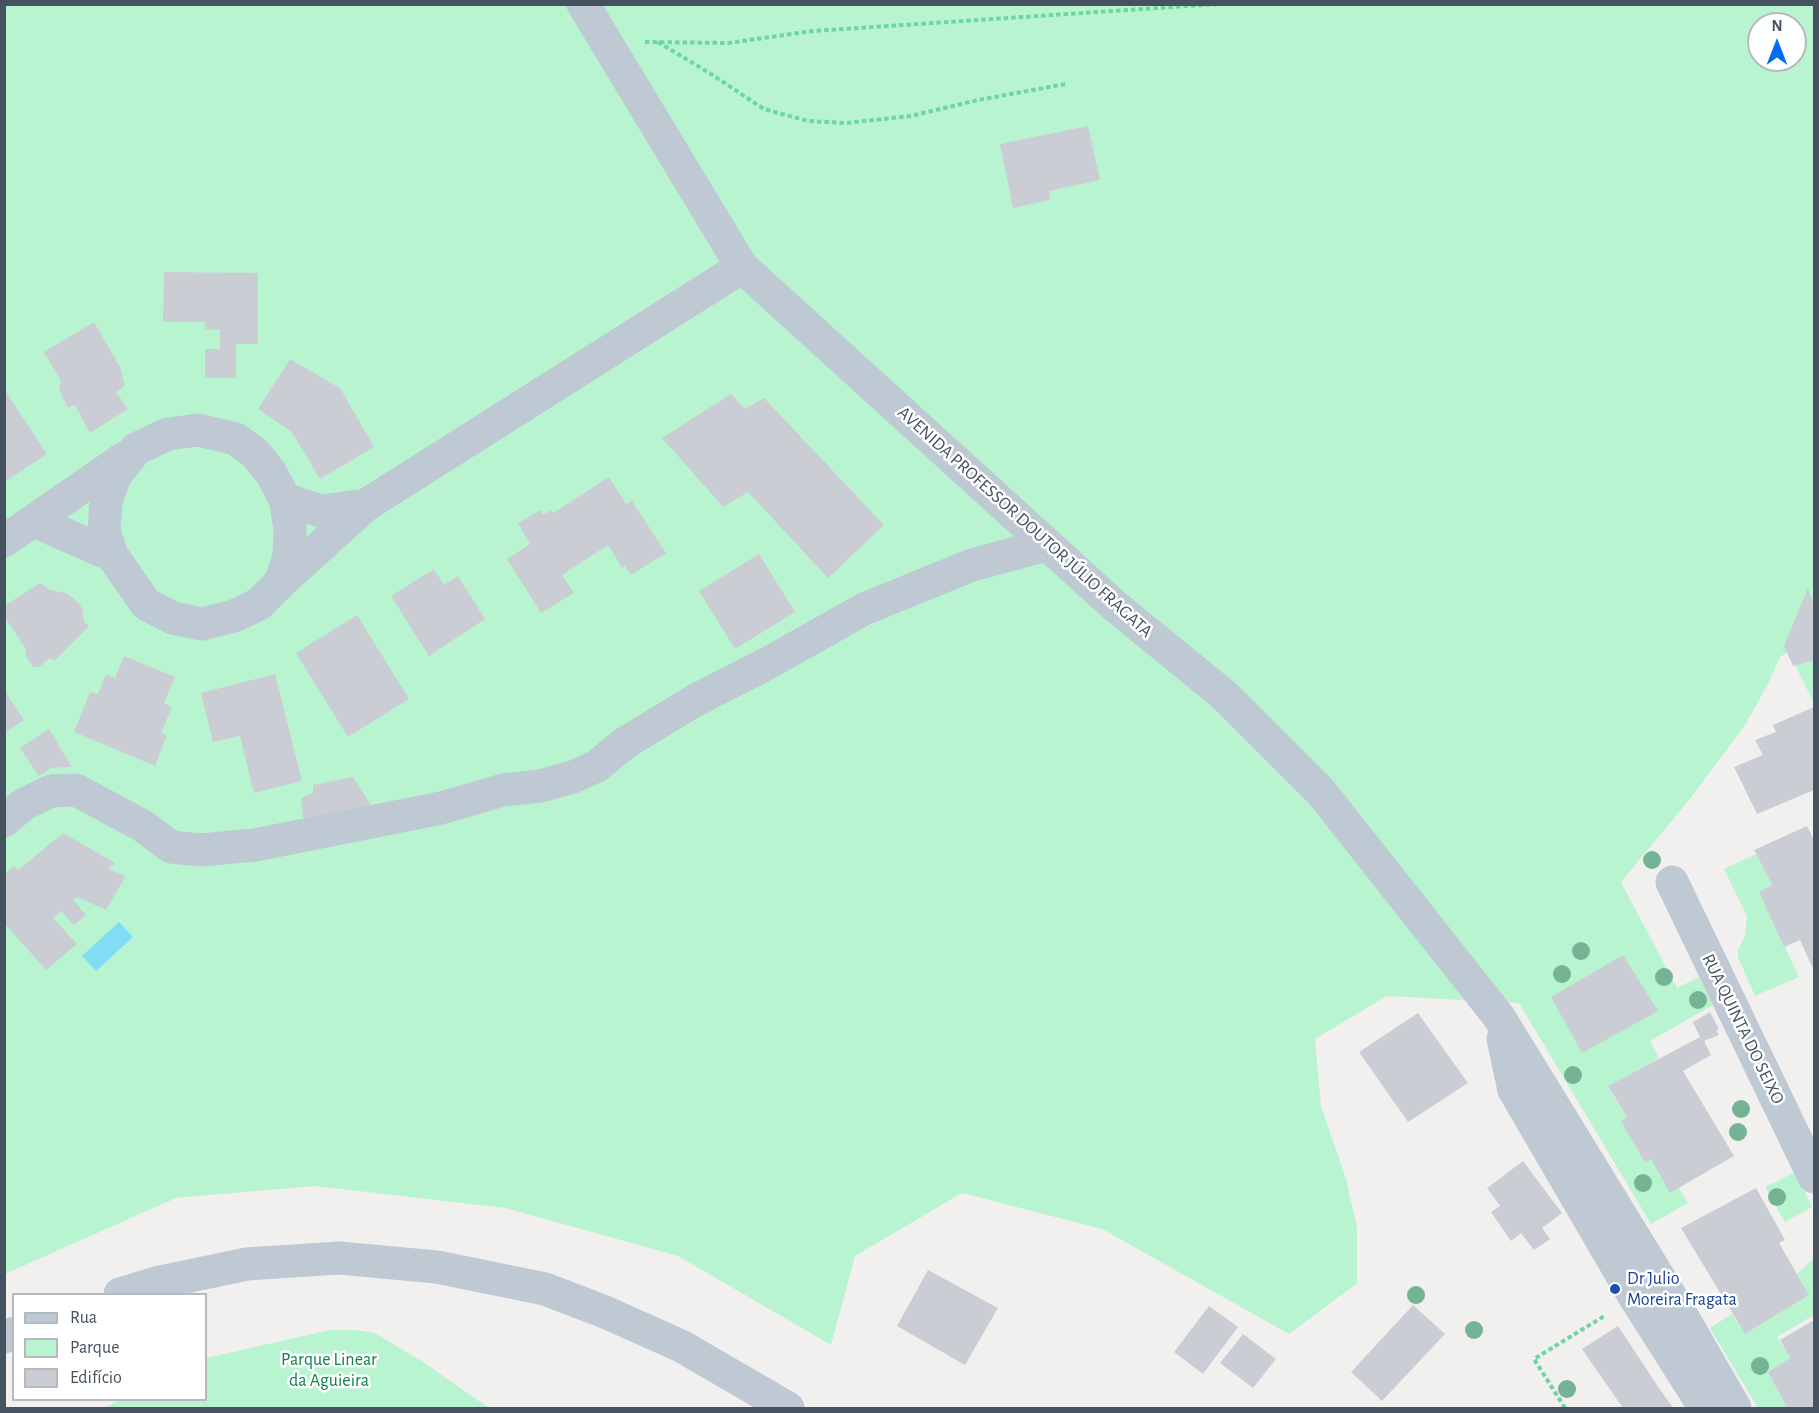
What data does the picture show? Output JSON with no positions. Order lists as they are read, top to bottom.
{
  "streets": {
    "street": ["AVENIDA PROFESSOR DOUTOR JÚLIO FRAGATA", "RUA QUINTA DO SEIXO"]
  },
  "parks": ["Parque Linear da Aguieira"],
  "places": ["Dr Julio Moreira Fragata"],
  "legend": ["Rua", "Parque", "Edifício"],
  "north": "top"
}
